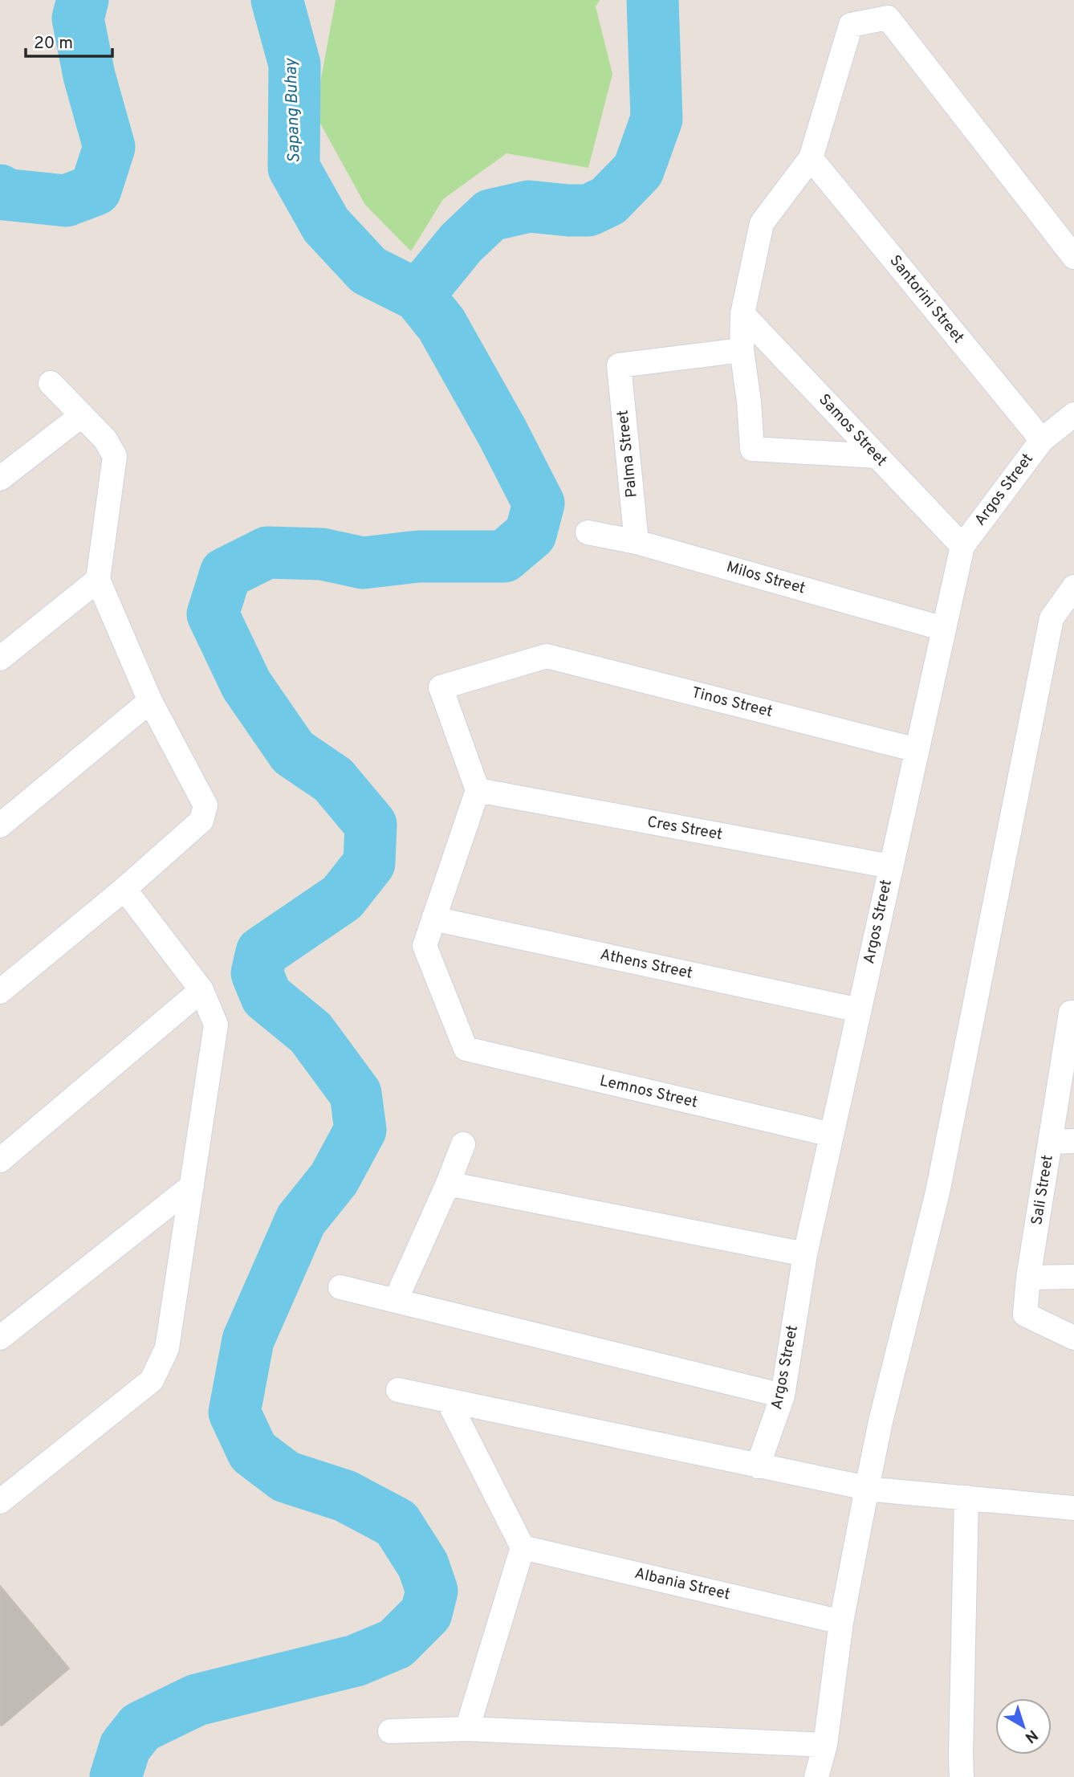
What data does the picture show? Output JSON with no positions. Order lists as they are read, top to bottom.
{
  "streets": {
    "street": [
      "Santorini Street",
      "Samos Street",
      "Palma Street",
      "Argos Street",
      "Milos Street",
      "Tinos Street",
      "Cres Street",
      "Athens Street",
      "Lemnos Street",
      "Sali Street",
      "Albania Street"
    ]
  },
  "crossings": [
    ["Santorini Street", "Argos Street"],
    ["Samos Street", "Argos Street"],
    ["Palma Street", "Milos Street"],
    ["Argos Street", "Milos Street"],
    ["Argos Street", "Tinos Street"],
    ["Argos Street", "Cres Street"],
    ["Argos Street", "Athens Street"],
    ["Argos Street", "Lemnos Street"],
    ["Tinos Street", "Cres Street"],
    ["Athens Street", "Lemnos Street"]
  ],
  "water": ["Sapang Buhay"],
  "scale_bar": "20 m",
  "north": "bottom right"
}
